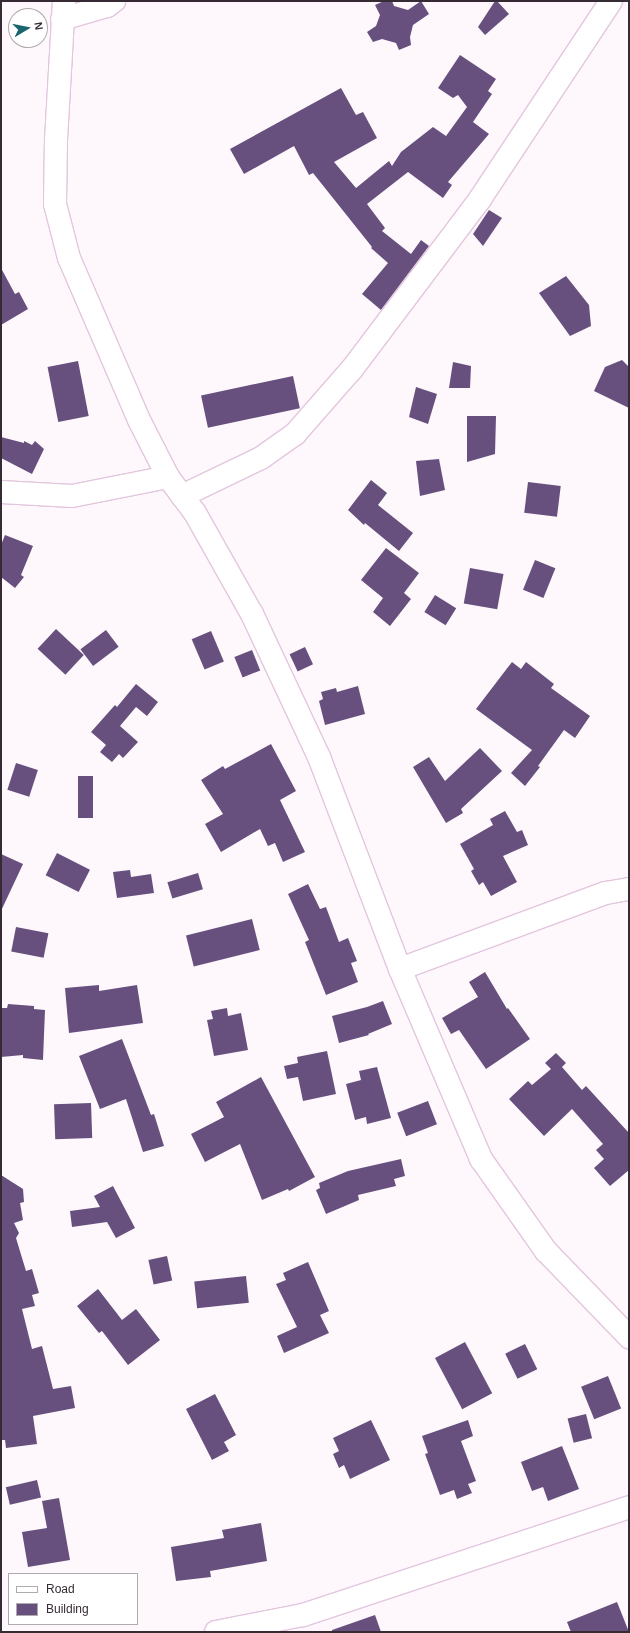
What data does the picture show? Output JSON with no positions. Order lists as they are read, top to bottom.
{
  "legend": ["Road", "Building"],
  "north": "right"
}
